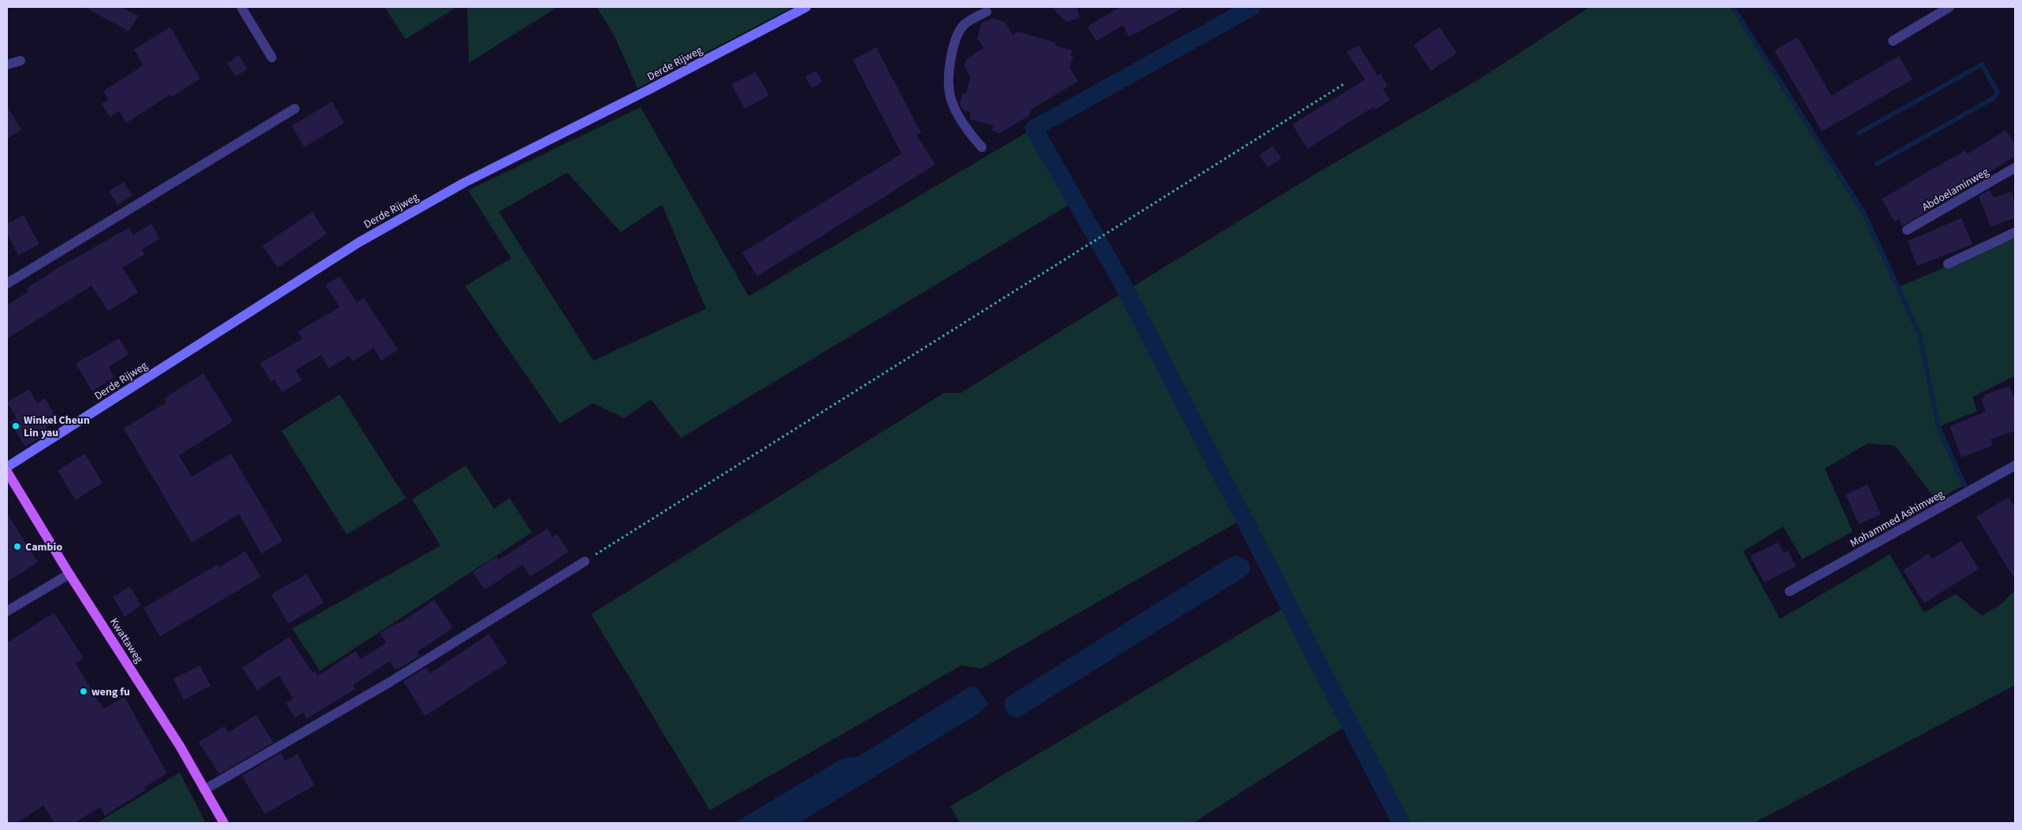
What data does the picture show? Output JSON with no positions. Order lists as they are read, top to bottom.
{
  "streets": {
    "main road": ["Kwattaweg"],
    "street": ["Derde Rijweg", "Abdoelaminweg", "Mohammed Ashimweg"]
  },
  "places": ["Winkel Cheun Lin yau", "Cambio", "weng fu"]
}
